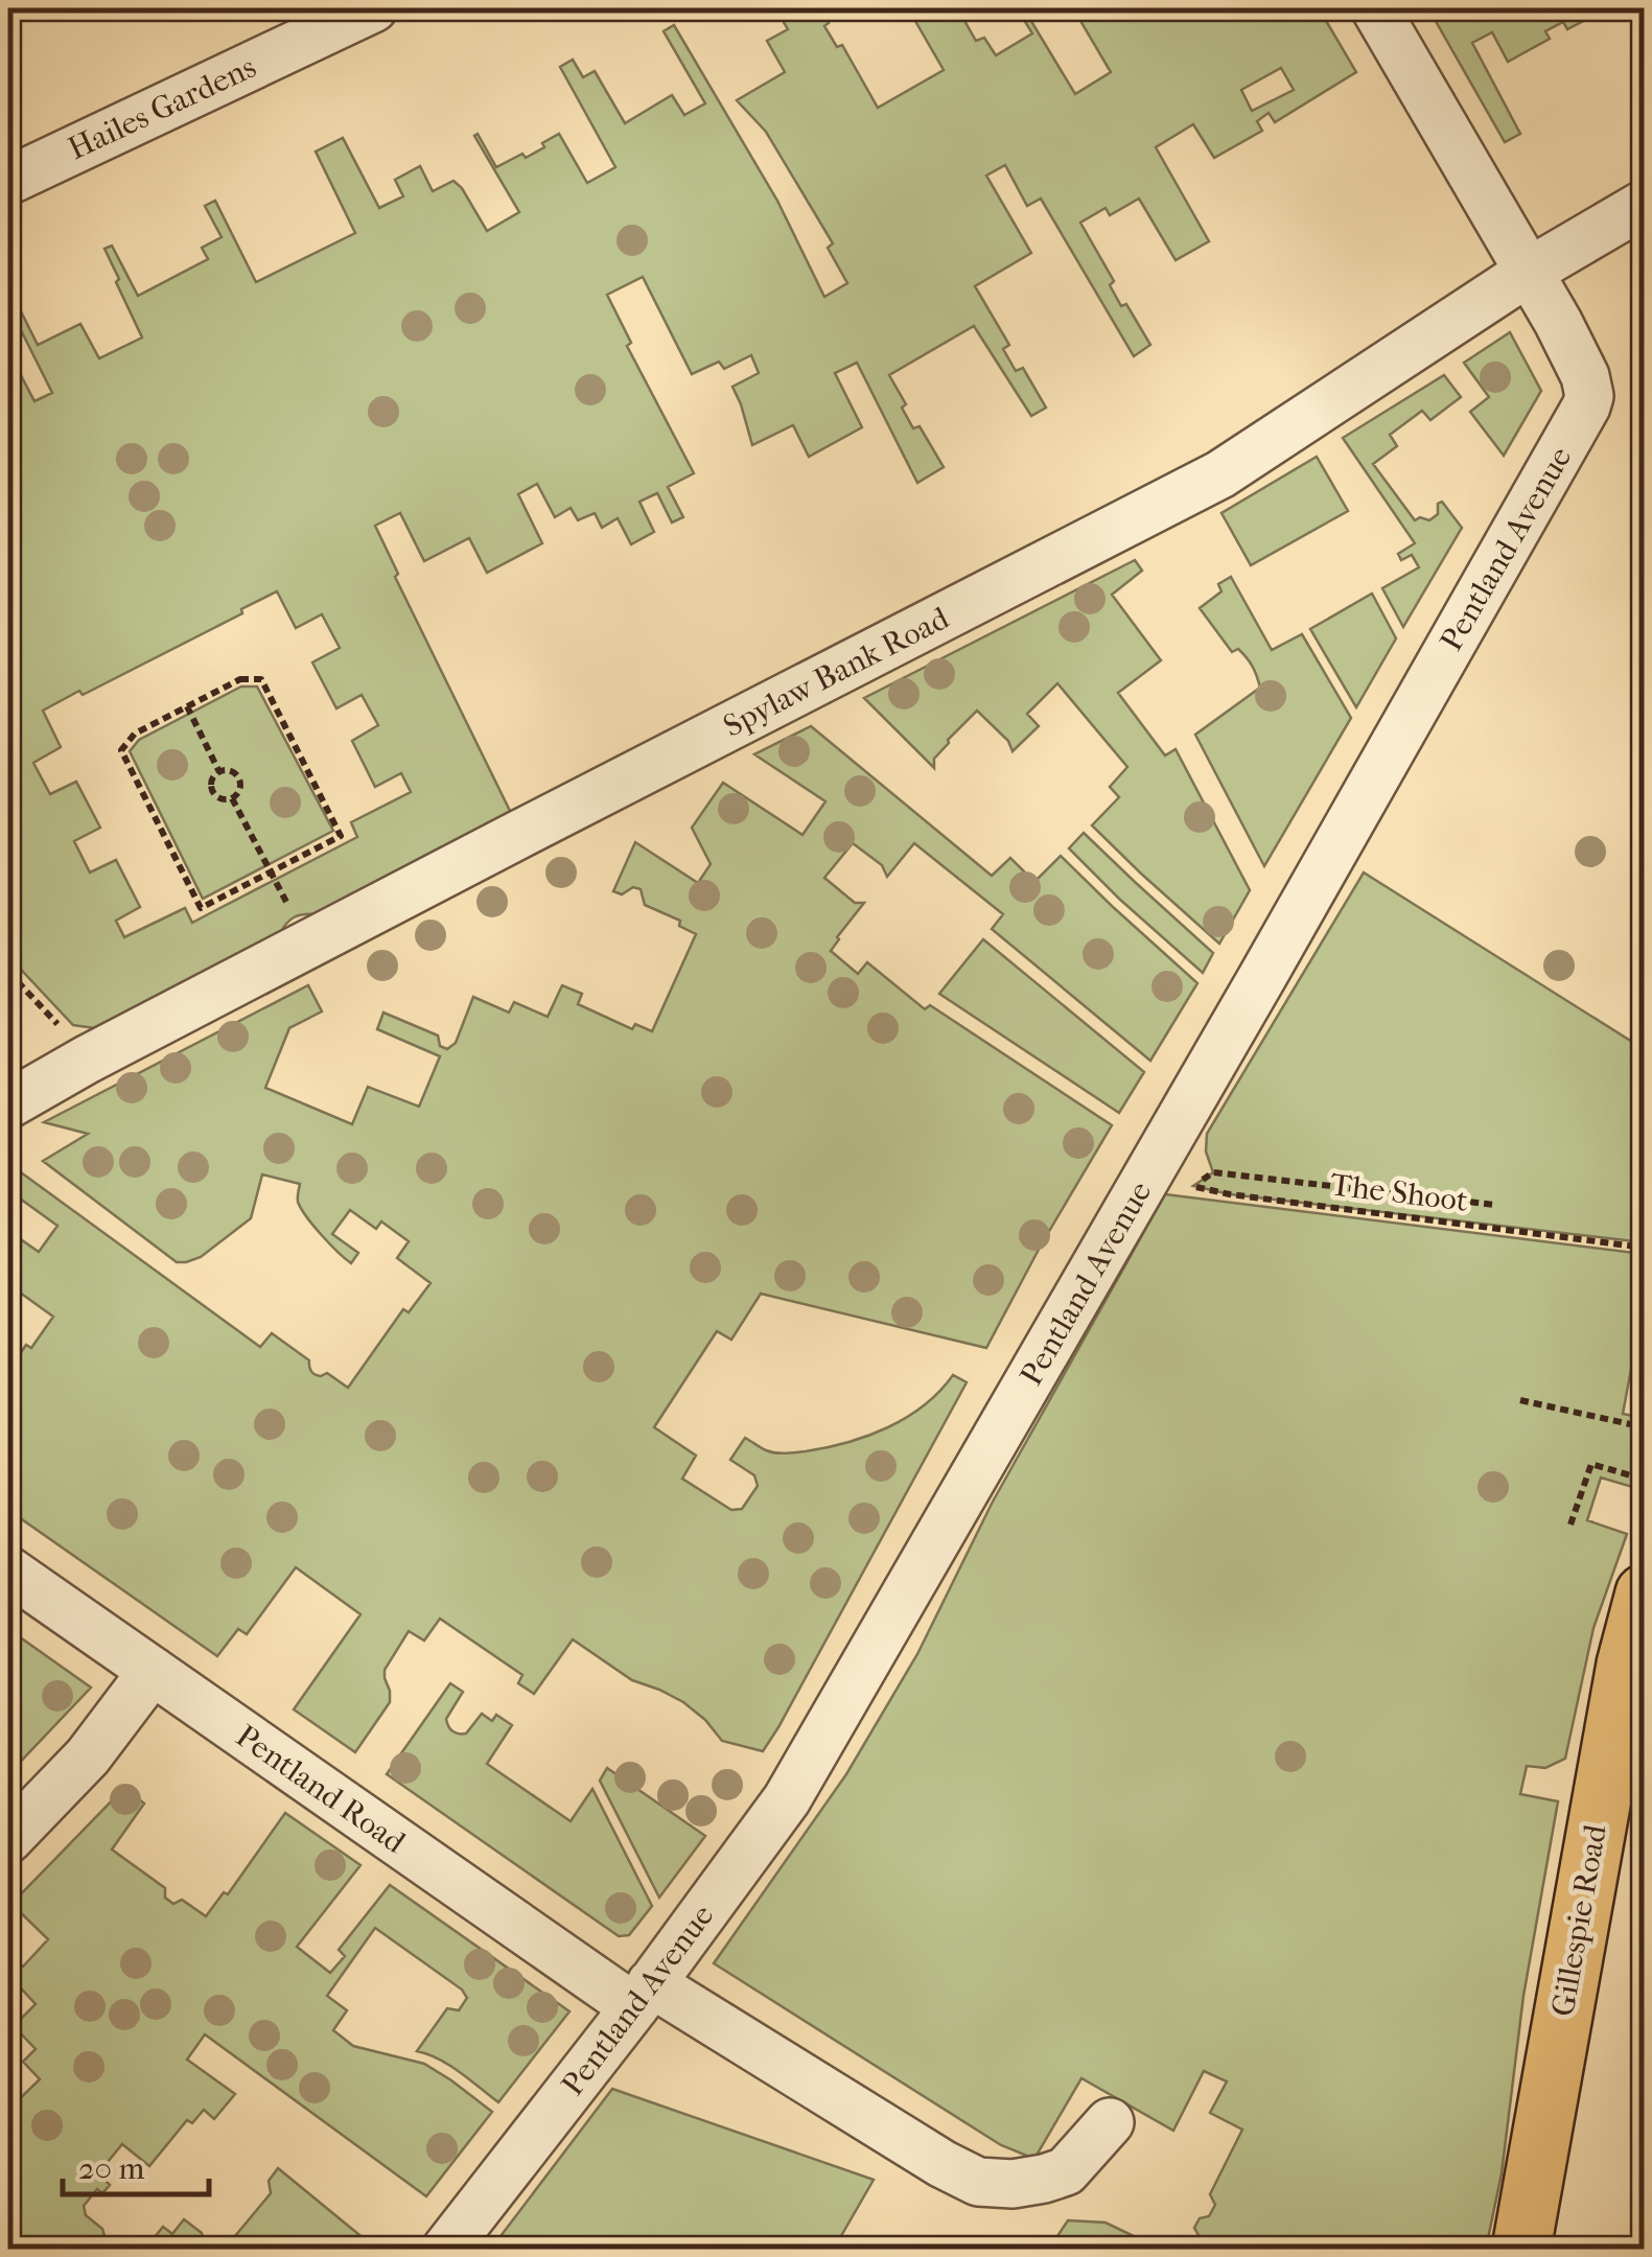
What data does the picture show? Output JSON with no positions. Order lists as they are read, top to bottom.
{
  "streets": {
    "main road": ["Gillespie Road"],
    "street": [
      "Hailes Gardens",
      "Pentland Avenue",
      "Spylaw Bank Road",
      "Pentland Road"
    ],
    "path": ["The Shoot"]
  },
  "crossings": [
    ["Pentland Avenue", "Spylaw Bank Road"],
    ["Pentland Avenue", "The Shoot"],
    ["Pentland Avenue", "Pentland Road"]
  ],
  "scale_bar": "20 m"
}
